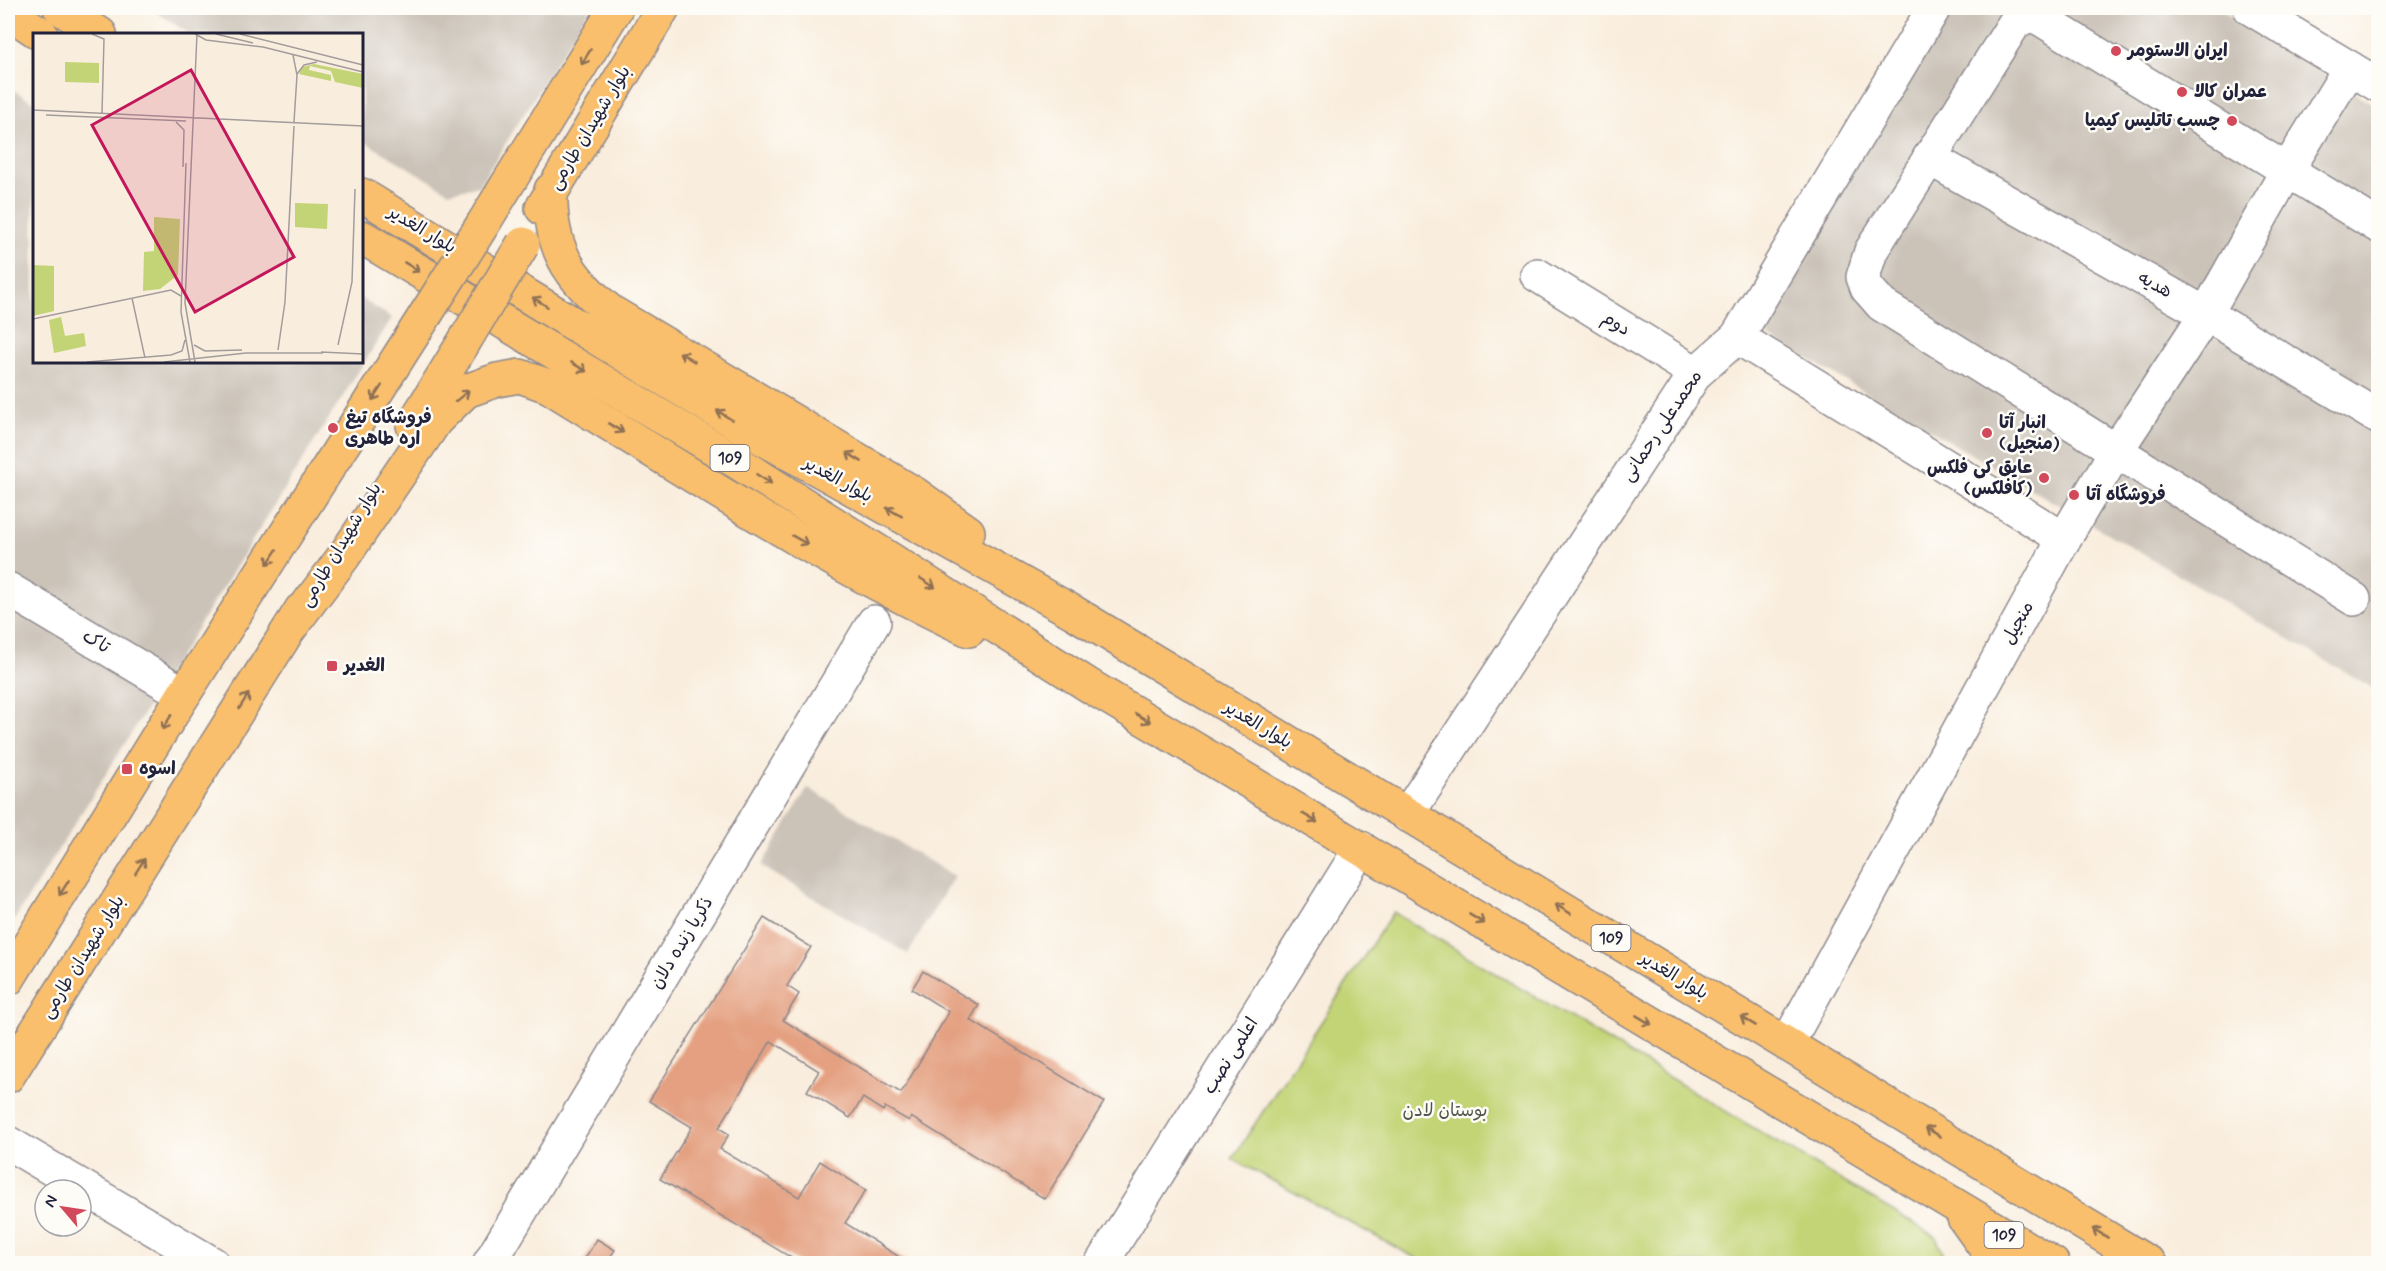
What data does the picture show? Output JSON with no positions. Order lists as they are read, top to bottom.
{
  "streets": {
    "main road": ["بلوار شهیدان طارمی", "بلوار الغدیر", "109"],
    "street": [
      "هدیه",
      "دوم",
      "محمدعلی رحمانی",
      "منجیل",
      "تاک",
      "ذکریا زنده دلان",
      "اعلمی نصب"
    ]
  },
  "crossings": [
    ["بلوار الغدیر", "محمدعلی رحمانی"],
    ["بلوار الغدیر", "منجیل"],
    ["بلوار الغدیر", "اعلمی نصب"],
    ["هدیه", "منجیل"],
    ["دوم", "محمدعلی رحمانی"]
  ],
  "parks": ["بوستان لادن"],
  "places": {
    "other": [
      "ایران الاستومر",
      "عمران کالا",
      "چسب تاتلیس کیمیا",
      "فروشگاه تیغ اره طاهری",
      "انبار آتا (منجیل)",
      "عایق کی فلکس (کافلکس)",
      "فروشگاه آتا"
    ],
    "transit": ["الغدیر", "اسوه"]
  },
  "north": "top left"
}
